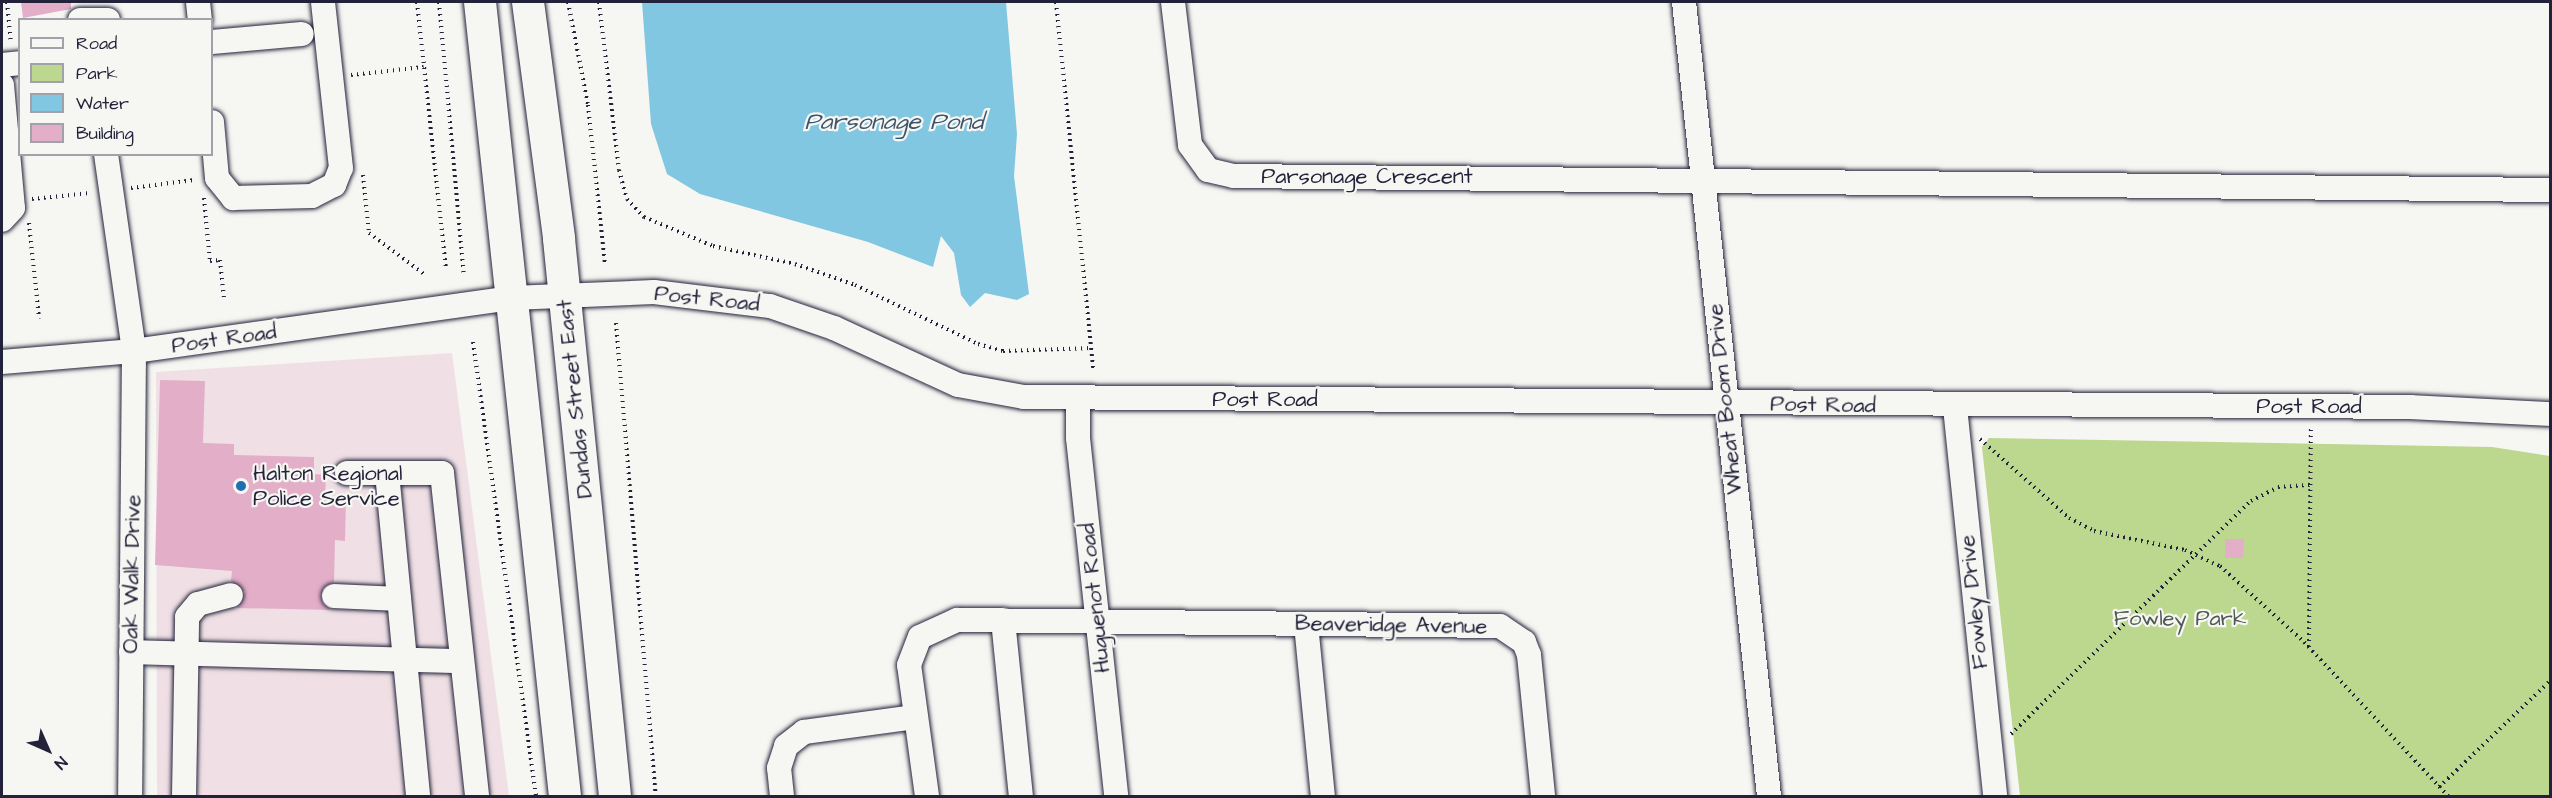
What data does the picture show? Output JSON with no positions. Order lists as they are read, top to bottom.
{
  "streets": {
    "main road": ["Dundas Street East"],
    "street": [
      "Parsonage Crescent",
      "Post Road",
      "Wheat Boom Drive",
      "Oak Walk Drive",
      "Huguenot Road",
      "Fowley Drive",
      "Beaveridge Avenue"
    ]
  },
  "crossings": [
    ["Parsonage Crescent", "Wheat Boom Drive"],
    ["Post Road", "Dundas Street East"],
    ["Post Road", "Wheat Boom Drive"],
    ["Post Road", "Oak Walk Drive"],
    ["Post Road", "Huguenot Road"],
    ["Post Road", "Fowley Drive"],
    ["Huguenot Road", "Beaveridge Avenue"]
  ],
  "water": ["Parsonage Pond"],
  "parks": ["Fowley Park"],
  "places": ["Halton Regional Police Service"],
  "legend": [
    "Road",
    "Park",
    "Water",
    "Building"
  ],
  "north": "bottom right"
}
